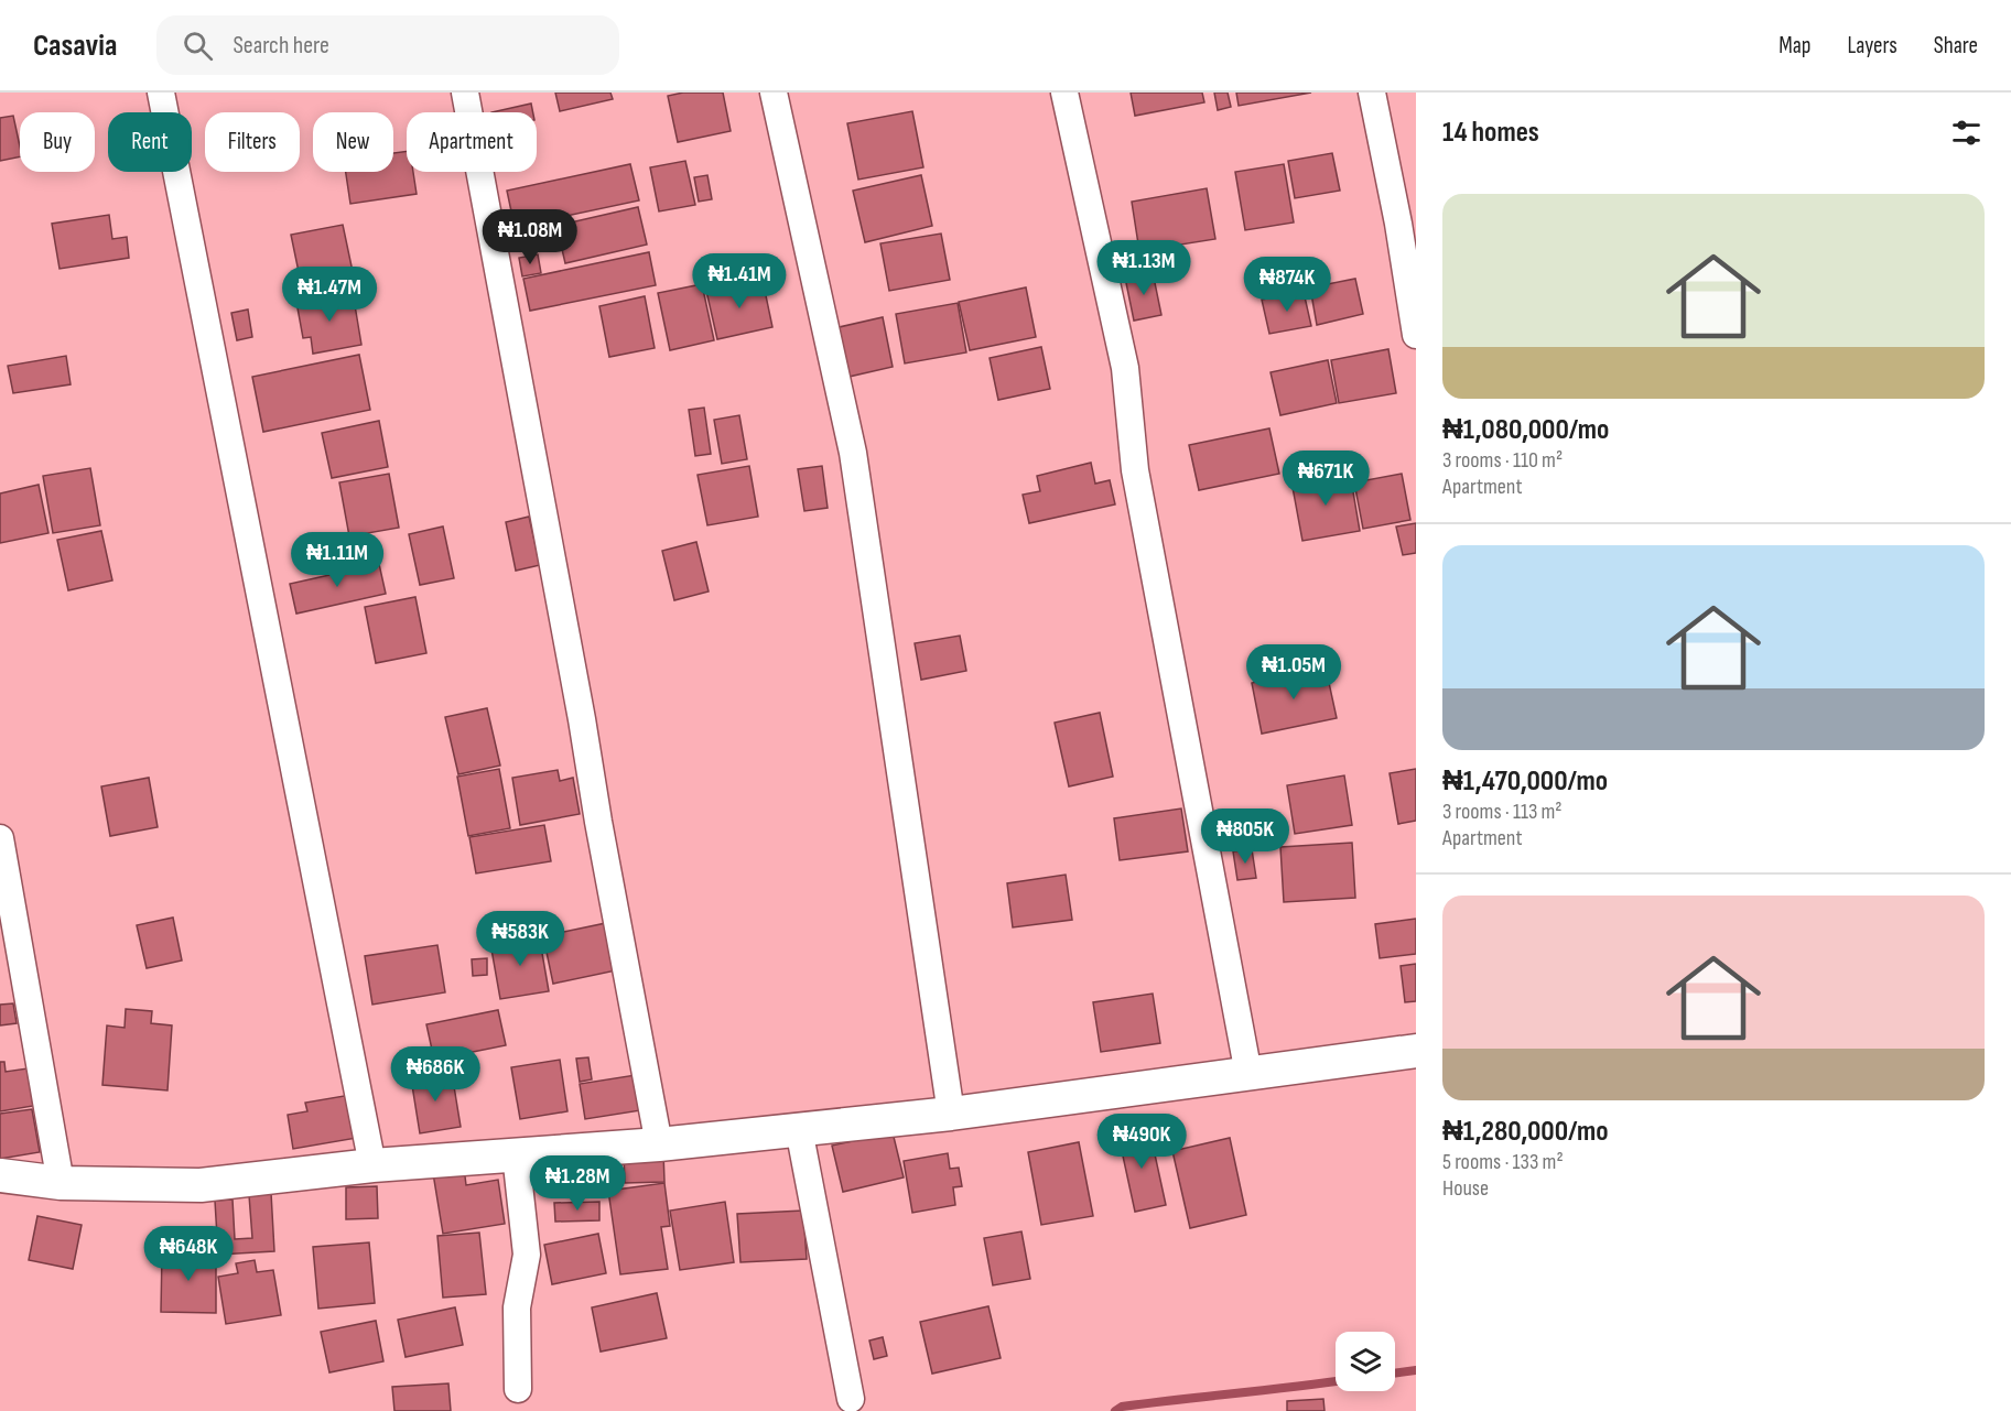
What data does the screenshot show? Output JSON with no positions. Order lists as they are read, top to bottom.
{
  "page": {
    "header": "Casavia",
    "search": "Search here",
    "nav": ["Map", "Layers", "Share"],
    "heading": "14 homes",
    "chip": [
      "Buy",
      "Rent",
      "Filters",
      "New",
      "Apartment"
    ],
    "list": [
      {
        "name": "₦1,080,000/mo",
        "note": "3 rooms · 110 m² · Apartment"
      },
      {
        "name": "₦1,470,000/mo",
        "note": "3 rooms · 113 m² · Apartment"
      },
      {
        "name": "₦1,280,000/mo",
        "note": "5 rooms · 133 m² · House"
      }
    ],
    "price": [
      "₦1.08M",
      "₦1.13M",
      "₦1.41M",
      "₦874K",
      "₦1.47M",
      "₦671K",
      "₦1.11M",
      "₦1.05M",
      "₦805K",
      "₦583K",
      "₦686K",
      "₦490K",
      "₦1.28M",
      "₦648K"
    ]
  }
}
